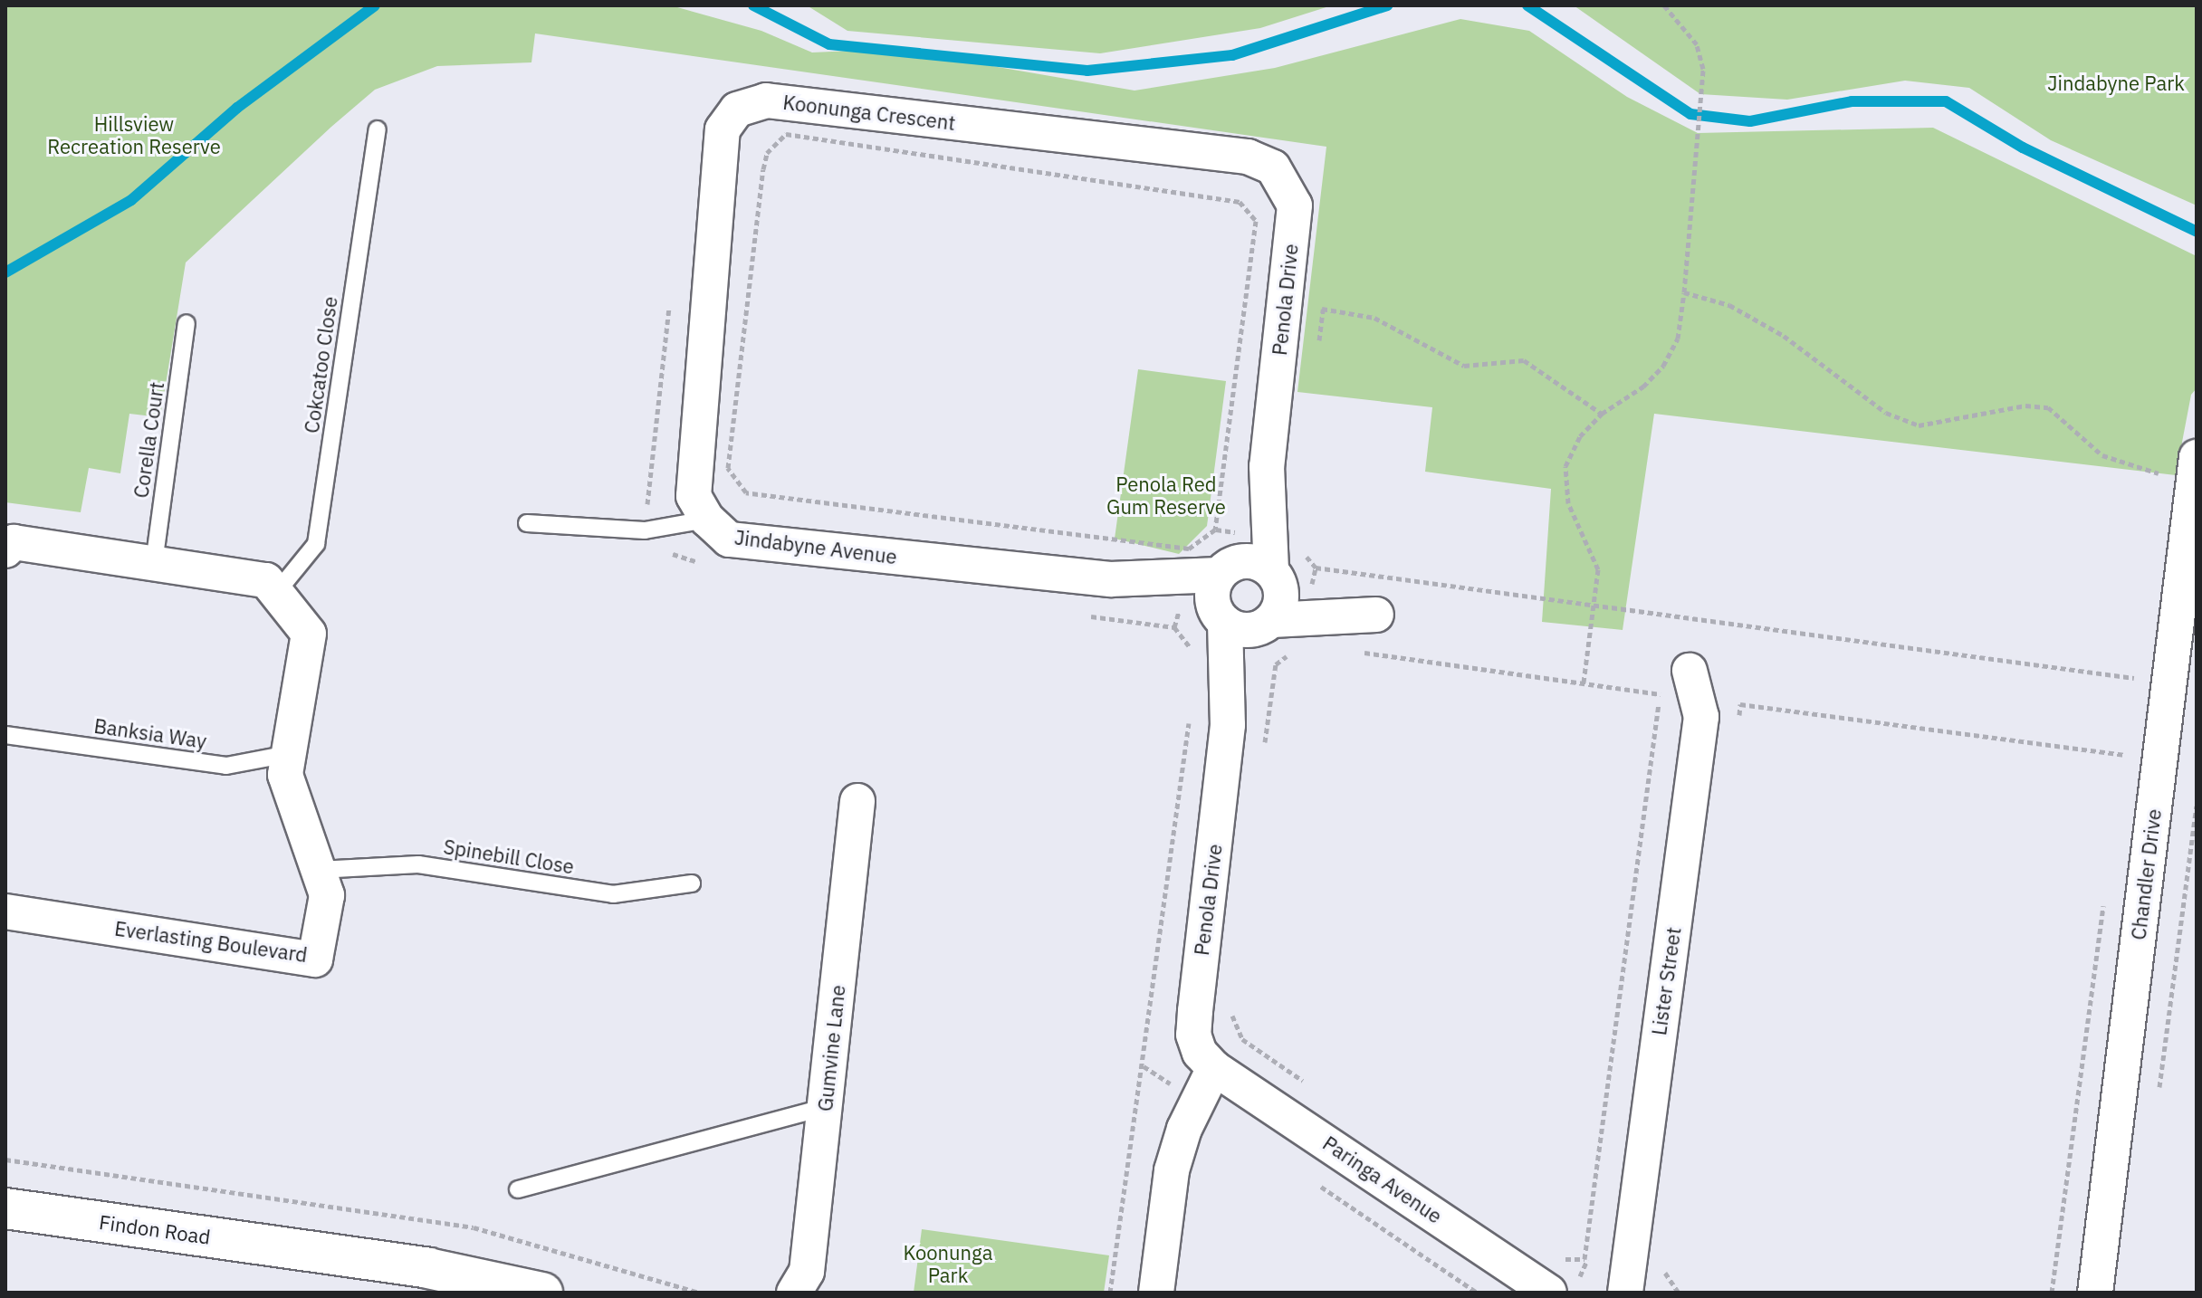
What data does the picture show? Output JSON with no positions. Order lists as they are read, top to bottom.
{
  "streets": {
    "street": [
      "Koonunga Crescent",
      "Penola Drive",
      "Jindabyne Avenue",
      "Chandler Drive",
      "Everlasting Boulevard",
      "Lister Street",
      "Gumvine Lane",
      "Paringa Avenue",
      "Findon Road"
    ],
    "lane": [
      "Cokcatoo Close",
      "Corella Court",
      "Banksia Way",
      "Spinebill Close"
    ]
  },
  "crossings": [
    ["Koonunga Crescent", "Penola Drive"],
    ["Koonunga Crescent", "Jindabyne Avenue"],
    ["Penola Drive", "Jindabyne Avenue"],
    ["Penola Drive", "Paringa Avenue"],
    ["Cokcatoo Close", "Everlasting Boulevard"],
    ["Corella Court", "Everlasting Boulevard"],
    ["Banksia Way", "Everlasting Boulevard"],
    ["Spinebill Close", "Everlasting Boulevard"]
  ],
  "parks": [
    "Jindabyne Park",
    "Hillsview Recreation Reserve",
    "Penola Red Gum Reserve",
    "Koonunga Park"
  ]
}
